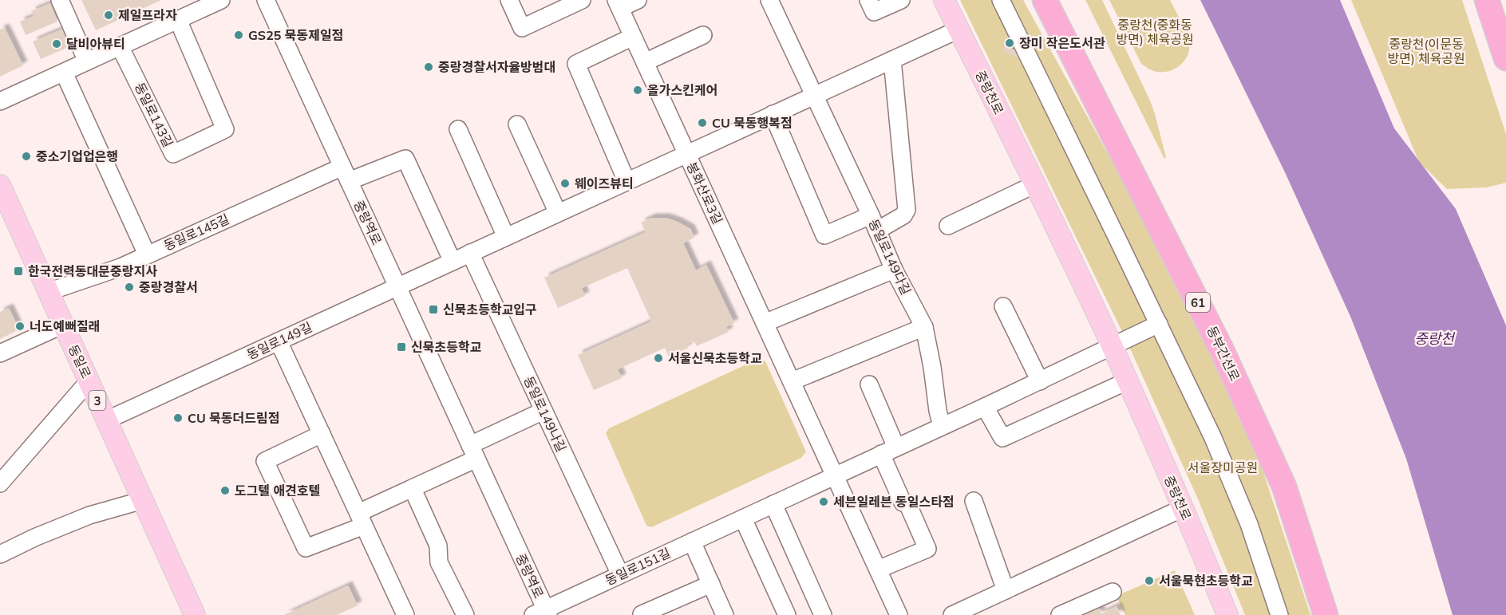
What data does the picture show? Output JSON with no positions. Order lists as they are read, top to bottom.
{
  "streets": {
    "highway": ["61", "동부간선로"],
    "main road": ["중랑천로", "동일로", "3"],
    "street": [
      "동일로143길",
      "봉화산로3길",
      "중랑역로",
      "동일로145길",
      "동일로149다길",
      "동일로149길",
      "동일로149나길",
      "동일로151길"
    ]
  },
  "crossings": [
    ["중랑천로", "동일로149길"],
    ["중랑천로", "동일로151길"],
    ["봉화산로3길", "동일로149길"],
    ["봉화산로3길", "동일로151길"],
    ["중랑역로", "동일로145길"],
    ["중랑역로", "동일로149길"],
    ["중랑역로", "동일로151길"],
    ["동일로145길", "동일로"],
    ["동일로149다길", "동일로149길"],
    ["동일로149다길", "동일로151길"],
    ["동일로149길", "동일로"],
    ["동일로149길", "동일로149나길"],
    ["동일로149나길", "동일로151길"]
  ],
  "water": ["중랑천"],
  "parks": ["중랑천(중화동 방면) 체육공원", "중랑천(이문동 방면) 체육공원", "서울장미공원"],
  "places": {
    "other": [
      "제일프라자",
      "GS25 묵동제일점",
      "장미 작은도서관",
      "달비아뷰티",
      "중랑경찰서자율방범대",
      "올가스킨케어",
      "CU 묵동행복점",
      "중소기업업은행",
      "웨이즈뷰티",
      "중랑경찰서",
      "너도예뻐질래",
      "서울신묵초등학교",
      "CU 묵동더드림점",
      "도그텔 애견호텔",
      "세븐일레븐 동일스타점",
      "서울묵현초등학교"
    ],
    "transit": ["한국전력동대문중랑지사", "신묵초등학교입구", "신묵초등학교"]
  }
}
